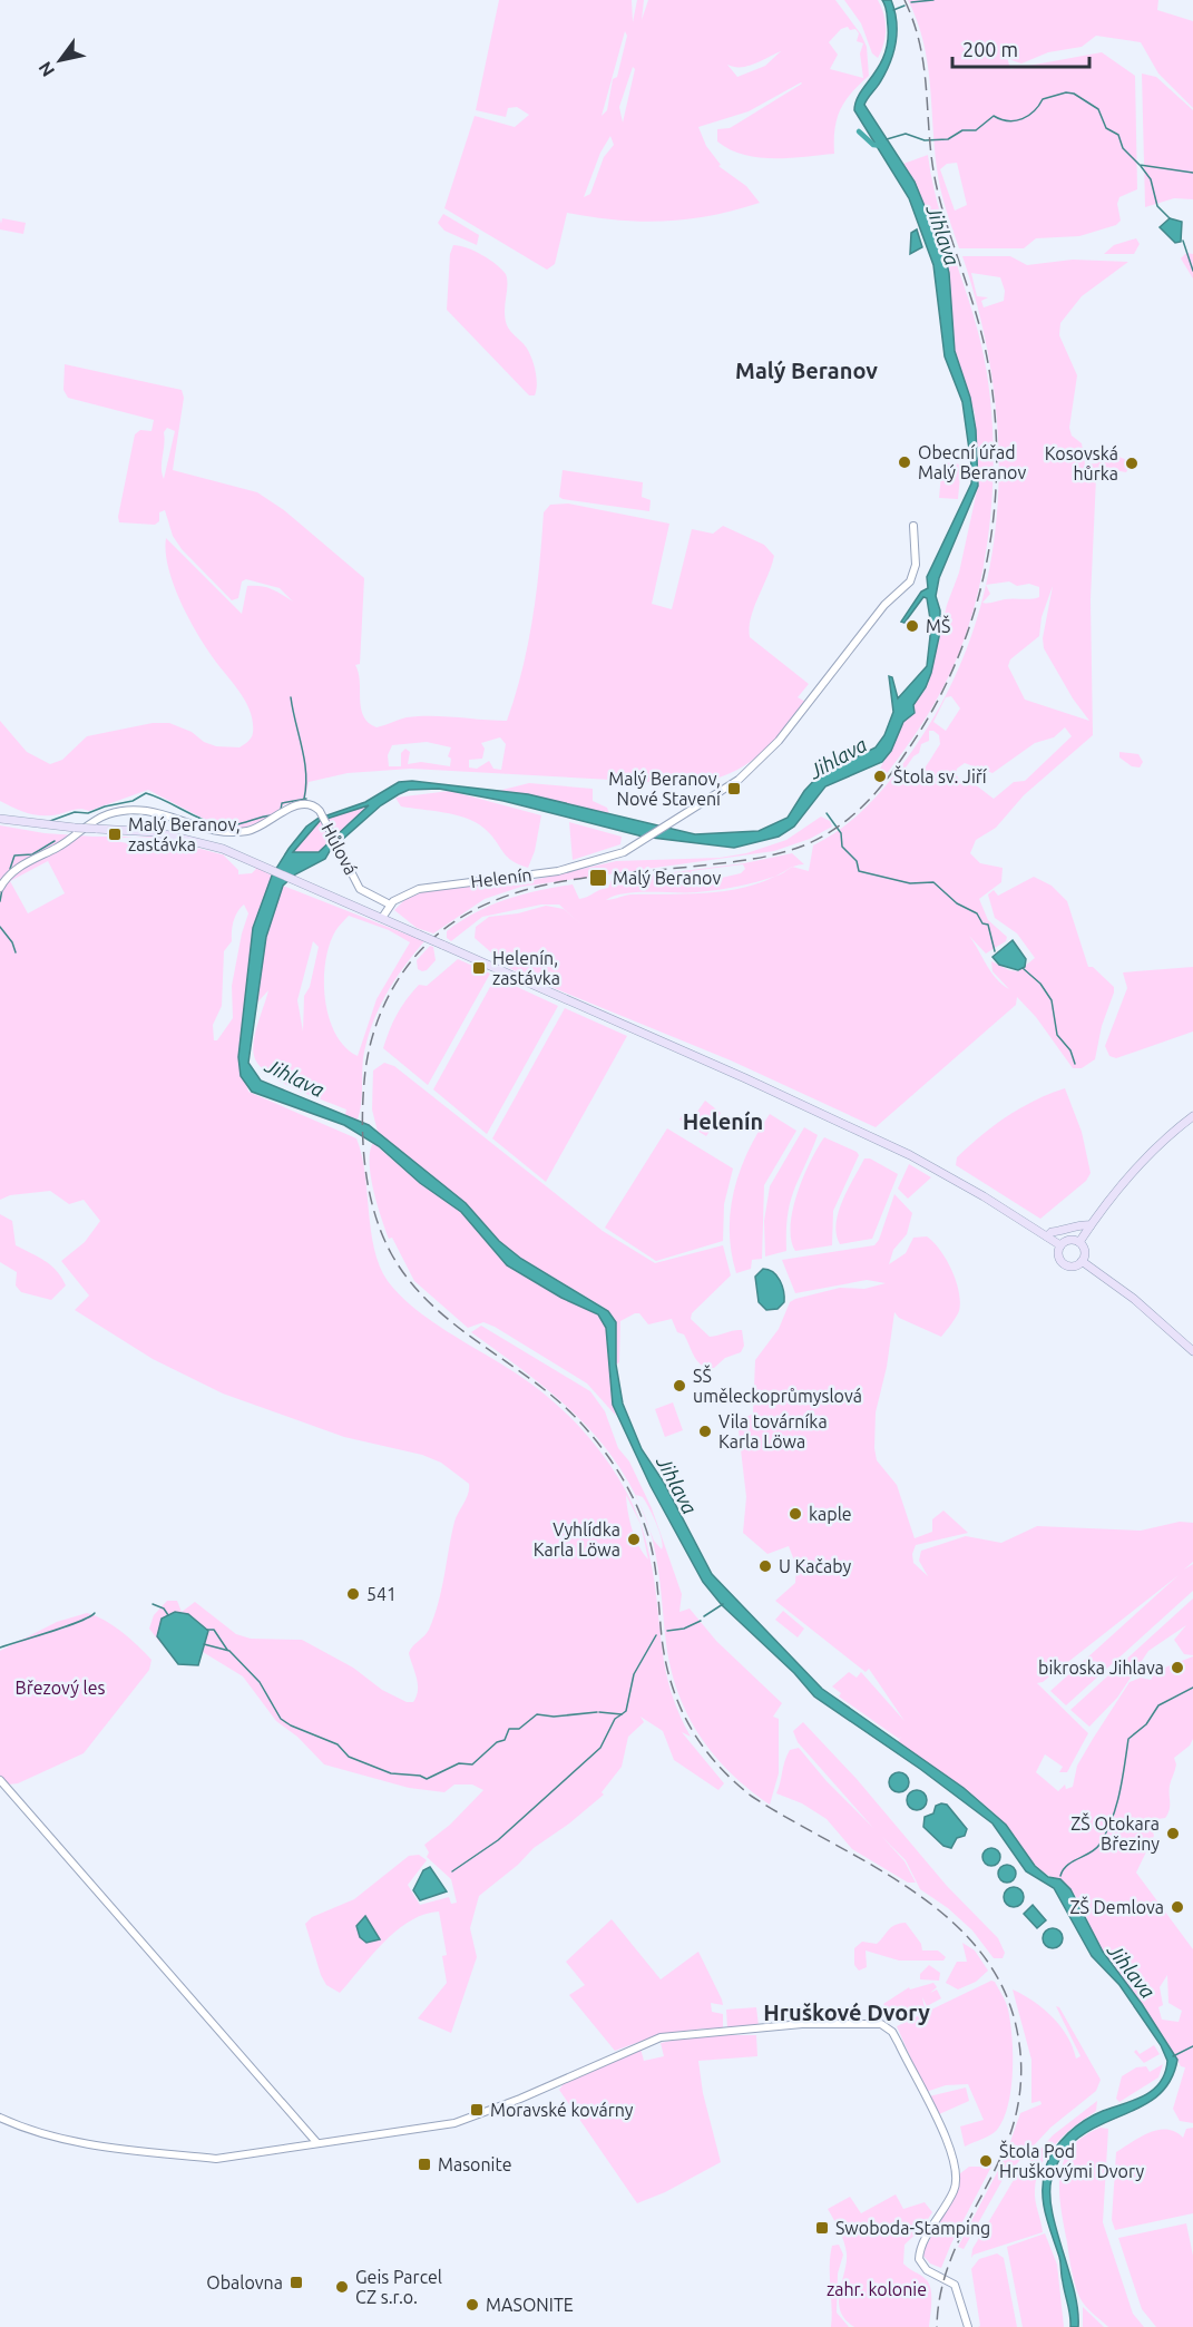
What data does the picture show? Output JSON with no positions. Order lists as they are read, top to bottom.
{
  "streets": {
    "street": ["Hůlová", "Helenín"]
  },
  "crossings": [
    ["Hůlová", "Helenín"]
  ],
  "districts": ["Malý Beranov", "Helenín", "Hruškové Dvory"],
  "water": ["Jihlava"],
  "parks": ["Březový les", "zahr. kolonie"],
  "places": {
    "other": [
      "Obecní úřad Malý Beranov",
      "Kosovská hůrka",
      "MŠ",
      "Štola sv. Jiří",
      "SŠ uměleckoprůmyslová",
      "Vila továrníka Karla Löwa",
      "kaple",
      "Vyhlídka Karla Löwa",
      "U Kačaby",
      "541",
      "bikroska Jihlava",
      "ZŠ Otokara Březiny",
      "ZŠ Demlova",
      "Štola Pod Hruškovými Dvory",
      "Geis Parcel CZ s.r.o.",
      "MASONITE"
    ],
    "transit": [
      "Malý Beranov, Nové Stavení",
      "Malý Beranov, zastávka",
      "Malý Beranov",
      "Helenín, zastávka",
      "Moravské kovárny",
      "Masonite",
      "Swoboda-Stamping",
      "Obalovna"
    ]
  },
  "scale_bar": "200 m",
  "north": "bottom left"
}
